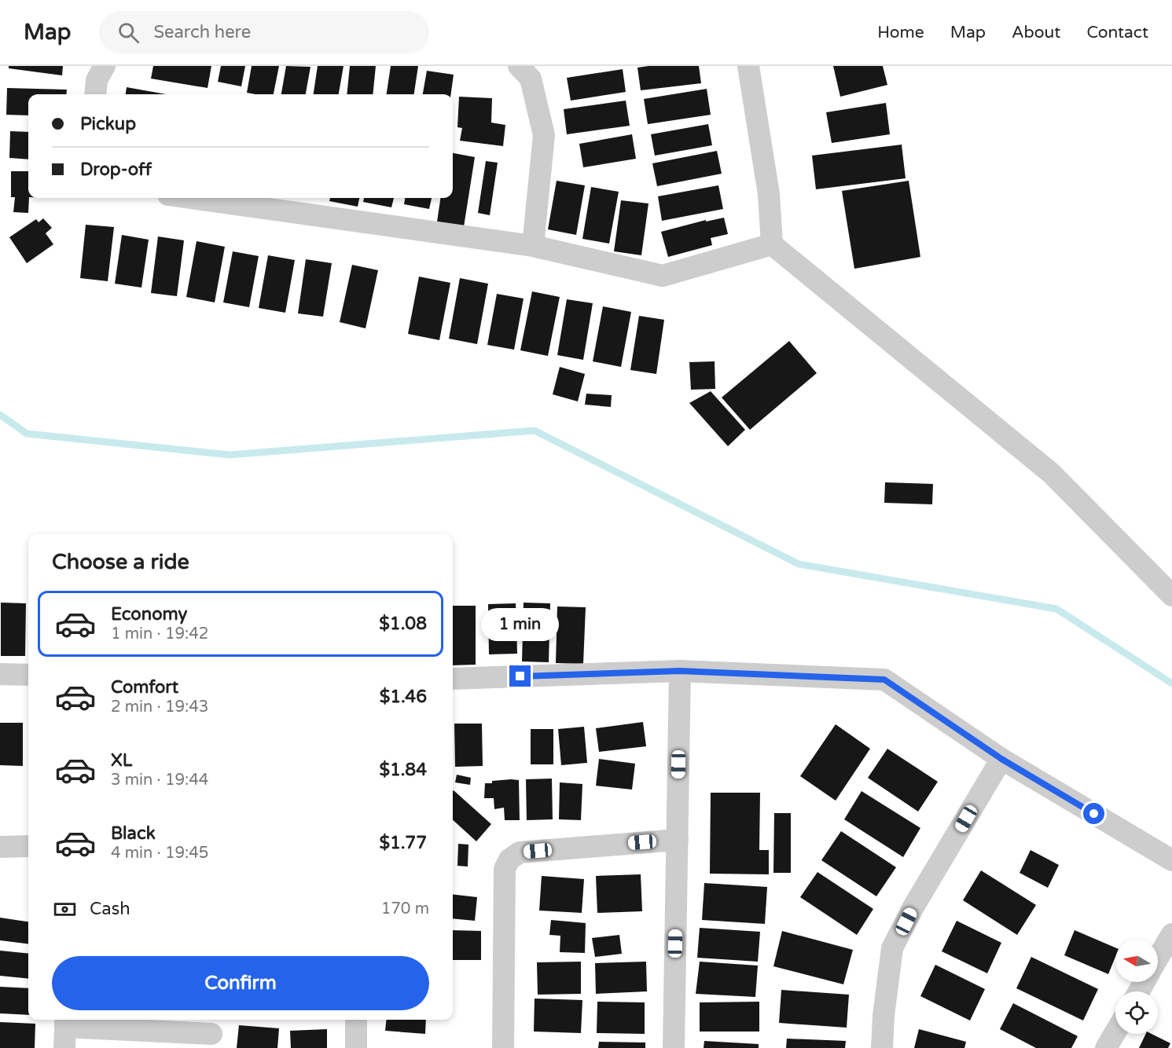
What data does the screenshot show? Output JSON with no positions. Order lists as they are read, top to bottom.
{
  "north": "left",
  "page": {
    "header": "Map",
    "search": "Search here",
    "nav": [
      "Home",
      "Map",
      "About",
      "Contact"
    ],
    "banner": ["Pickup", "Drop-off"],
    "heading": "Choose a ride",
    "list": [
      {
        "name": "Economy",
        "note": "1 min · 19:42",
        "value": "$1.08"
      },
      {
        "name": "Comfort",
        "note": "2 min · 19:43",
        "value": "$1.46"
      },
      {
        "name": "XL",
        "note": "3 min · 19:44",
        "value": "$1.84"
      },
      {
        "name": "Black",
        "note": "4 min · 19:45",
        "value": "$1.77"
      }
    ],
    "bubble": "1 min",
    "pay": ["Cash", "170 m"],
    "buttons": "Confirm"
  }
}
